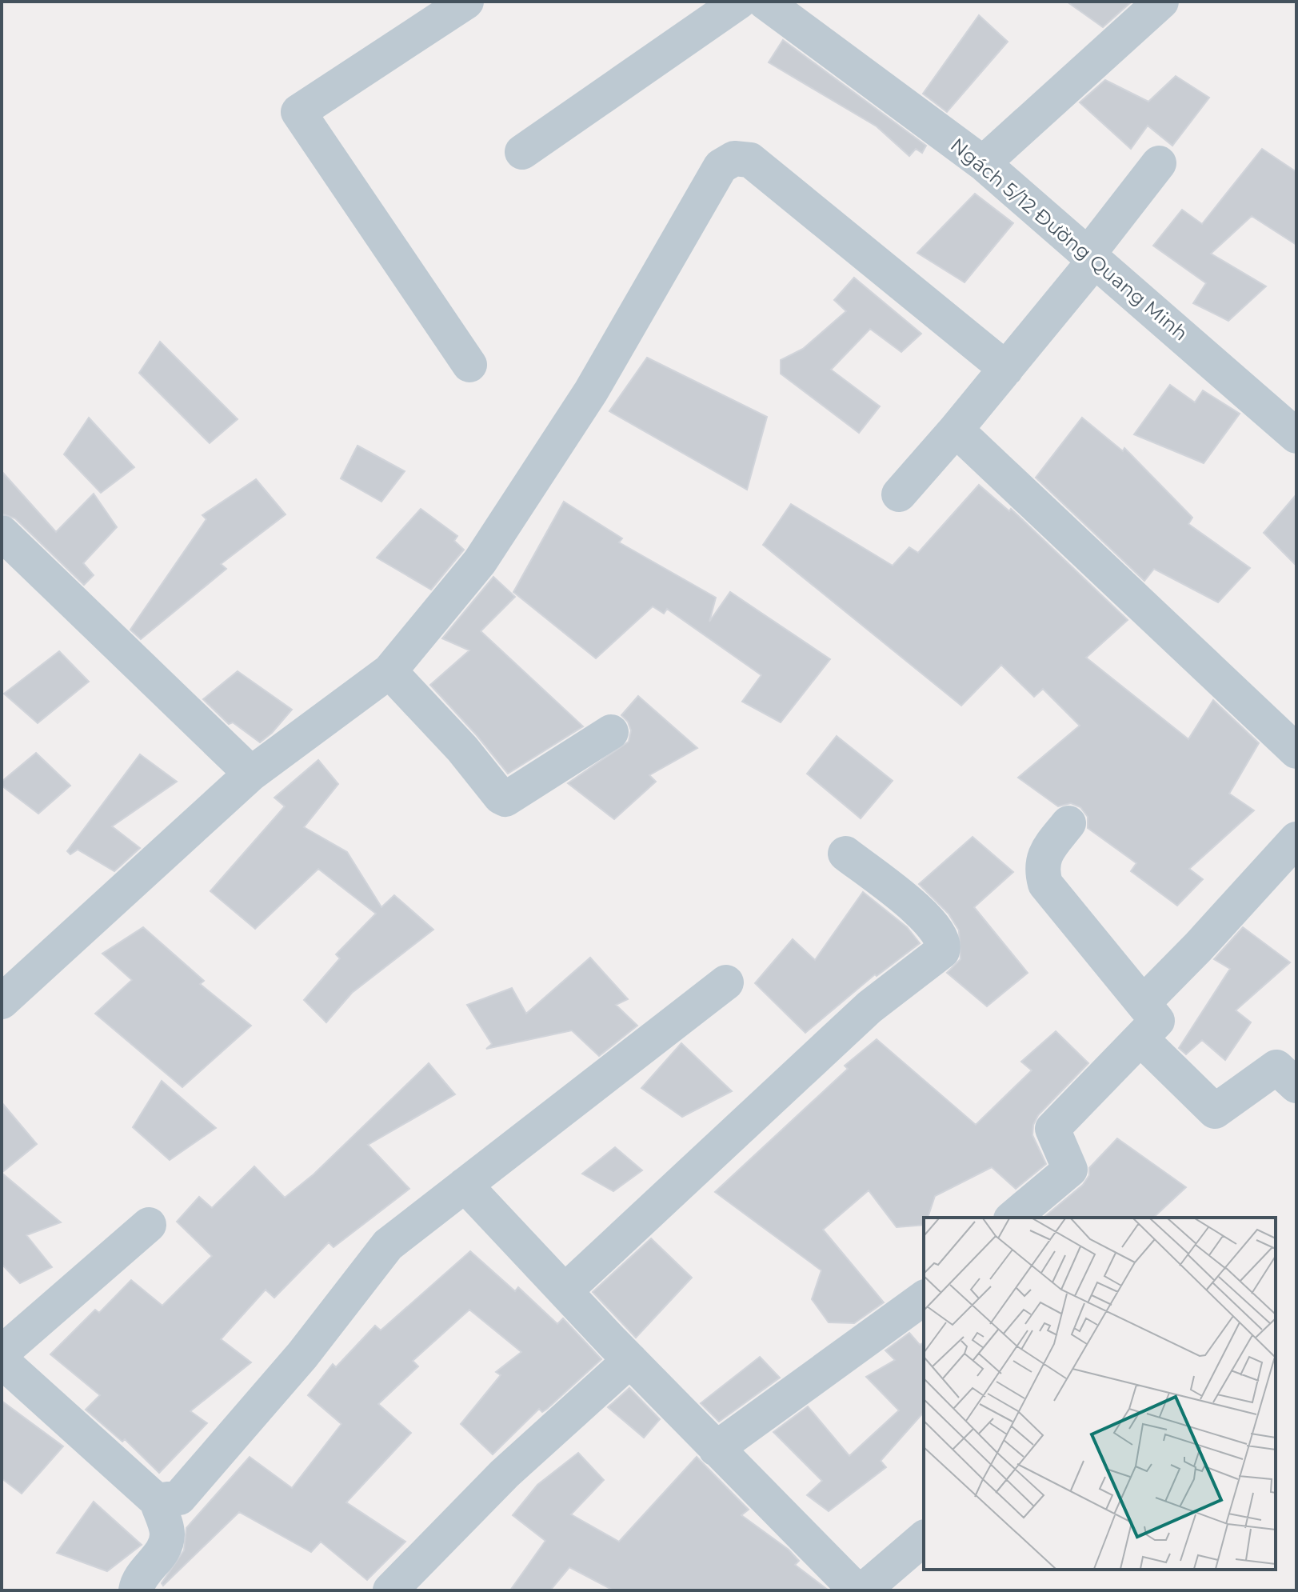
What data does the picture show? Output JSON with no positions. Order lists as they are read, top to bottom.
{
  "streets": {
    "street": ["Ngách 5/12 Đường Quang Minh"]
  }
}
